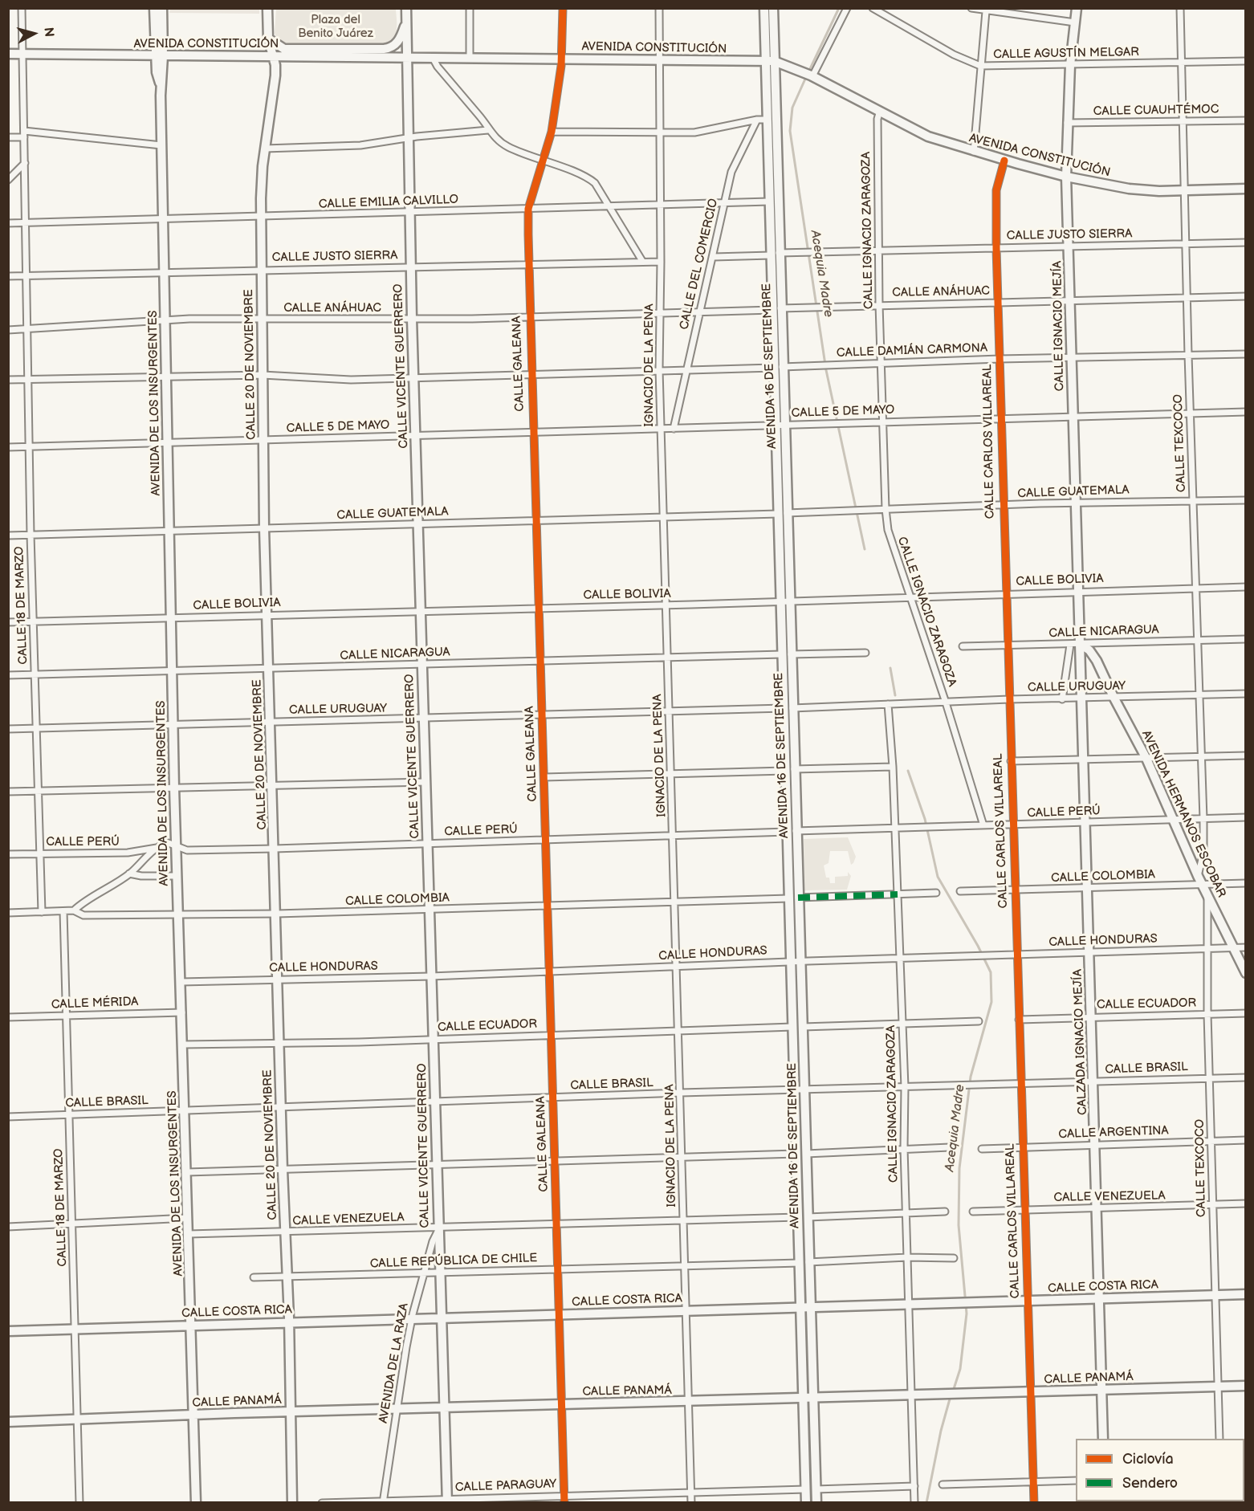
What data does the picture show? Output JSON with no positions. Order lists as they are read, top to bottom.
{
  "streets": {
    "main road": [
      "AVENIDA CONSTITUCIÓN",
      "CALLE IGNACIO MEJÍA",
      "CALLE 20 DE NOVIEMBRE",
      "CALLE VICENTE GUERRERO",
      "AVENIDA 16 DE SEPTIEMBRE",
      "AVENIDA DE LOS INSURGENTES",
      "AVENIDA HERMANOS ESCOBAR",
      "CALZADA IGNACIO MEJÍA",
      "CALLE COSTA RICA",
      "CALLE PANAMÁ"
    ],
    "street": [
      "CALLE AGUSTÍN MELGAR",
      "CALLE CUAUHTÉMOC",
      "CALLE EMILIA CALVILLO",
      "CALLE IGNACIO ZARAGOZA",
      "CALLE JUSTO SIERRA",
      "CALLE DEL COMERCIO",
      "CALLE ANÁHUAC",
      "CALLE DAMIÁN CARMONA",
      "CALLE GALEANA",
      "IGNACIO DE LA PENA",
      "CALLE 5 DE MAYO",
      "CALLE CARLOS VILLAREAL",
      "CALLE TEXCOCO",
      "CALLE GUATEMALA",
      "CALLE BOLIVIA",
      "CALLE 18 DE MARZO",
      "CALLE NICARAGUA",
      "CALLE URUGUAY",
      "CALLE PERÚ",
      "CALLE COLOMBIA",
      "CALLE HONDURAS",
      "CALLE MÉRIDA",
      "CALLE ECUADOR",
      "CALLE BRASIL",
      "CALLE ARGENTINA",
      "CALLE VENEZUELA",
      "CALLE REPÚBLICA DE CHILE",
      "AVENIDA DE LA RAZA",
      "CALLE PARAGUAY"
    ]
  },
  "crossings": [
    ["AVENIDA CONSTITUCIÓN", "CALLE IGNACIO ZARAGOZA"],
    ["AVENIDA CONSTITUCIÓN", "CALLE IGNACIO MEJÍA"],
    ["AVENIDA CONSTITUCIÓN", "CALLE GALEANA"],
    ["AVENIDA CONSTITUCIÓN", "CALLE 20 DE NOVIEMBRE"],
    ["AVENIDA CONSTITUCIÓN", "IGNACIO DE LA PENA"],
    ["AVENIDA CONSTITUCIÓN", "CALLE VICENTE GUERRERO"],
    ["AVENIDA CONSTITUCIÓN", "AVENIDA 16 DE SEPTIEMBRE"],
    ["AVENIDA CONSTITUCIÓN", "AVENIDA DE LOS INSURGENTES"],
    ["AVENIDA CONSTITUCIÓN", "CALLE CARLOS VILLAREAL"],
    ["AVENIDA CONSTITUCIÓN", "CALLE TEXCOCO"],
    ["AVENIDA CONSTITUCIÓN", "CALLE 18 DE MARZO"],
    ["CALLE AGUSTÍN MELGAR", "CALLE IGNACIO MEJÍA"],
    ["CALLE AGUSTÍN MELGAR", "CALLE TEXCOCO"],
    ["CALLE CUAUHTÉMOC", "CALLE IGNACIO MEJÍA"],
    ["CALLE CUAUHTÉMOC", "CALLE TEXCOCO"],
    ["CALLE EMILIA CALVILLO", "CALLE DEL COMERCIO"],
    ["CALLE EMILIA CALVILLO", "CALLE GALEANA"],
    ["CALLE EMILIA CALVILLO", "CALLE 20 DE NOVIEMBRE"],
    ["CALLE EMILIA CALVILLO", "IGNACIO DE LA PENA"],
    ["CALLE EMILIA CALVILLO", "CALLE VICENTE GUERRERO"],
    ["CALLE EMILIA CALVILLO", "AVENIDA 16 DE SEPTIEMBRE"],
    ["CALLE EMILIA CALVILLO", "AVENIDA DE LOS INSURGENTES"],
    ["CALLE EMILIA CALVILLO", "CALLE 18 DE MARZO"],
    ["CALLE IGNACIO ZARAGOZA", "CALLE JUSTO SIERRA"],
    ["CALLE IGNACIO ZARAGOZA", "CALLE ANÁHUAC"],
    ["CALLE IGNACIO ZARAGOZA", "CALLE DAMIÁN CARMONA"],
    ["CALLE IGNACIO ZARAGOZA", "CALLE 5 DE MAYO"],
    ["CALLE IGNACIO ZARAGOZA", "CALLE GUATEMALA"],
    ["CALLE IGNACIO ZARAGOZA", "CALLE BOLIVIA"],
    ["CALLE IGNACIO ZARAGOZA", "CALLE URUGUAY"],
    ["CALLE IGNACIO ZARAGOZA", "CALLE PERÚ"],
    ["CALLE IGNACIO ZARAGOZA", "CALLE COLOMBIA"],
    ["CALLE IGNACIO ZARAGOZA", "CALLE HONDURAS"],
    ["CALLE IGNACIO ZARAGOZA", "CALLE BRASIL"],
    ["CALLE IGNACIO ZARAGOZA", "CALLE REPÚBLICA DE CHILE"],
    ["CALLE IGNACIO ZARAGOZA", "CALLE COSTA RICA"],
    ["CALLE IGNACIO ZARAGOZA", "CALLE PANAMÁ"],
    ["CALLE JUSTO SIERRA", "CALLE DEL COMERCIO"],
    ["CALLE JUSTO SIERRA", "CALLE IGNACIO MEJÍA"],
    ["CALLE JUSTO SIERRA", "CALLE GALEANA"],
    ["CALLE JUSTO SIERRA", "CALLE 20 DE NOVIEMBRE"],
    ["CALLE JUSTO SIERRA", "IGNACIO DE LA PENA"],
    ["CALLE JUSTO SIERRA", "CALLE VICENTE GUERRERO"],
    ["CALLE JUSTO SIERRA", "AVENIDA 16 DE SEPTIEMBRE"],
    ["CALLE JUSTO SIERRA", "AVENIDA DE LOS INSURGENTES"],
    ["CALLE JUSTO SIERRA", "CALLE CARLOS VILLAREAL"],
    ["CALLE JUSTO SIERRA", "CALLE TEXCOCO"],
    ["CALLE JUSTO SIERRA", "CALLE 18 DE MARZO"],
    ["CALLE DEL COMERCIO", "CALLE ANÁHUAC"],
    ["CALLE DEL COMERCIO", "CALLE DAMIÁN CARMONA"],
    ["CALLE DEL COMERCIO", "CALLE 5 DE MAYO"],
    ["CALLE ANÁHUAC", "CALLE IGNACIO MEJÍA"],
    ["CALLE ANÁHUAC", "CALLE GALEANA"],
    ["CALLE ANÁHUAC", "CALLE 20 DE NOVIEMBRE"],
    ["CALLE ANÁHUAC", "IGNACIO DE LA PENA"],
    ["CALLE ANÁHUAC", "CALLE VICENTE GUERRERO"],
    ["CALLE ANÁHUAC", "AVENIDA 16 DE SEPTIEMBRE"],
    ["CALLE ANÁHUAC", "AVENIDA DE LOS INSURGENTES"],
    ["CALLE ANÁHUAC", "CALLE CARLOS VILLAREAL"],
    ["CALLE ANÁHUAC", "CALLE TEXCOCO"],
    ["CALLE ANÁHUAC", "CALLE 18 DE MARZO"],
    ["CALLE IGNACIO MEJÍA", "CALLE DAMIÁN CARMONA"],
    ["CALLE IGNACIO MEJÍA", "CALLE 5 DE MAYO"],
    ["CALLE IGNACIO MEJÍA", "CALLE GUATEMALA"],
    ["CALLE IGNACIO MEJÍA", "CALLE BOLIVIA"],
    ["CALLE IGNACIO MEJÍA", "CALLE NICARAGUA"],
    ["CALLE IGNACIO MEJÍA", "AVENIDA HERMANOS ESCOBAR"],
    ["CALLE IGNACIO MEJÍA", "CALZADA IGNACIO MEJÍA"],
    ["CALLE DAMIÁN CARMONA", "CALLE GALEANA"],
    ["CALLE DAMIÁN CARMONA", "CALLE 20 DE NOVIEMBRE"],
    ["CALLE DAMIÁN CARMONA", "IGNACIO DE LA PENA"],
    ["CALLE DAMIÁN CARMONA", "CALLE VICENTE GUERRERO"],
    ["CALLE DAMIÁN CARMONA", "AVENIDA 16 DE SEPTIEMBRE"],
    ["CALLE DAMIÁN CARMONA", "AVENIDA DE LOS INSURGENTES"],
    ["CALLE DAMIÁN CARMONA", "CALLE CARLOS VILLAREAL"],
    ["CALLE DAMIÁN CARMONA", "CALLE TEXCOCO"],
    ["CALLE DAMIÁN CARMONA", "CALLE 18 DE MARZO"],
    ["CALLE GALEANA", "CALLE 5 DE MAYO"],
    ["CALLE GALEANA", "CALLE GUATEMALA"],
    ["CALLE GALEANA", "CALLE BOLIVIA"],
    ["CALLE GALEANA", "CALLE NICARAGUA"],
    ["CALLE GALEANA", "CALLE URUGUAY"],
    ["CALLE GALEANA", "CALLE PERÚ"],
    ["CALLE GALEANA", "CALLE COLOMBIA"],
    ["CALLE GALEANA", "CALLE HONDURAS"],
    ["CALLE GALEANA", "CALLE ECUADOR"],
    ["CALLE GALEANA", "CALLE BRASIL"],
    ["CALLE GALEANA", "CALLE VENEZUELA"],
    ["CALLE GALEANA", "CALLE REPÚBLICA DE CHILE"],
    ["CALLE GALEANA", "CALLE COSTA RICA"],
    ["CALLE GALEANA", "CALLE PANAMÁ"],
    ["CALLE GALEANA", "CALLE PARAGUAY"],
    ["CALLE 20 DE NOVIEMBRE", "CALLE 5 DE MAYO"],
    ["CALLE 20 DE NOVIEMBRE", "CALLE GUATEMALA"],
    ["CALLE 20 DE NOVIEMBRE", "CALLE BOLIVIA"],
    ["CALLE 20 DE NOVIEMBRE", "CALLE NICARAGUA"],
    ["CALLE 20 DE NOVIEMBRE", "CALLE URUGUAY"],
    ["CALLE 20 DE NOVIEMBRE", "CALLE PERÚ"],
    ["CALLE 20 DE NOVIEMBRE", "CALLE COLOMBIA"],
    ["CALLE 20 DE NOVIEMBRE", "CALLE HONDURAS"],
    ["CALLE 20 DE NOVIEMBRE", "CALLE ECUADOR"],
    ["CALLE 20 DE NOVIEMBRE", "CALLE BRASIL"],
    ["CALLE 20 DE NOVIEMBRE", "CALLE VENEZUELA"],
    ["CALLE 20 DE NOVIEMBRE", "CALLE REPÚBLICA DE CHILE"],
    ["CALLE 20 DE NOVIEMBRE", "CALLE COSTA RICA"],
    ["CALLE 20 DE NOVIEMBRE", "CALLE PANAMÁ"],
    ["IGNACIO DE LA PENA", "CALLE 5 DE MAYO"],
    ["IGNACIO DE LA PENA", "CALLE GUATEMALA"],
    ["IGNACIO DE LA PENA", "CALLE BOLIVIA"],
    ["IGNACIO DE LA PENA", "CALLE NICARAGUA"],
    ["IGNACIO DE LA PENA", "CALLE URUGUAY"],
    ["IGNACIO DE LA PENA", "CALLE PERÚ"],
    ["IGNACIO DE LA PENA", "CALLE COLOMBIA"],
    ["IGNACIO DE LA PENA", "CALLE HONDURAS"],
    ["IGNACIO DE LA PENA", "CALLE ECUADOR"],
    ["IGNACIO DE LA PENA", "CALLE BRASIL"],
    ["IGNACIO DE LA PENA", "CALLE VENEZUELA"],
    ["IGNACIO DE LA PENA", "CALLE REPÚBLICA DE CHILE"],
    ["IGNACIO DE LA PENA", "CALLE COSTA RICA"],
    ["IGNACIO DE LA PENA", "CALLE PANAMÁ"],
    ["IGNACIO DE LA PENA", "CALLE PARAGUAY"],
    ["CALLE VICENTE GUERRERO", "CALLE 5 DE MAYO"],
    ["CALLE VICENTE GUERRERO", "CALLE GUATEMALA"],
    ["CALLE VICENTE GUERRERO", "CALLE BOLIVIA"],
    ["CALLE VICENTE GUERRERO", "CALLE NICARAGUA"],
    ["CALLE VICENTE GUERRERO", "CALLE URUGUAY"],
    ["CALLE VICENTE GUERRERO", "CALLE PERÚ"],
    ["CALLE VICENTE GUERRERO", "CALLE COLOMBIA"],
    ["CALLE VICENTE GUERRERO", "CALLE HONDURAS"],
    ["CALLE VICENTE GUERRERO", "CALLE ECUADOR"],
    ["CALLE VICENTE GUERRERO", "CALLE BRASIL"],
    ["CALLE VICENTE GUERRERO", "CALLE VENEZUELA"],
    ["CALLE VICENTE GUERRERO", "CALLE REPÚBLICA DE CHILE"],
    ["CALLE VICENTE GUERRERO", "CALLE COSTA RICA"],
    ["CALLE VICENTE GUERRERO", "AVENIDA DE LA RAZA"],
    ["CALLE VICENTE GUERRERO", "CALLE PANAMÁ"],
    ["CALLE VICENTE GUERRERO", "CALLE PARAGUAY"],
    ["AVENIDA 16 DE SEPTIEMBRE", "CALLE 5 DE MAYO"],
    ["AVENIDA 16 DE SEPTIEMBRE", "CALLE GUATEMALA"],
    ["AVENIDA 16 DE SEPTIEMBRE", "CALLE BOLIVIA"],
    ["AVENIDA 16 DE SEPTIEMBRE", "CALLE NICARAGUA"],
    ["AVENIDA 16 DE SEPTIEMBRE", "CALLE URUGUAY"],
    ["AVENIDA 16 DE SEPTIEMBRE", "CALLE PERÚ"],
    ["AVENIDA 16 DE SEPTIEMBRE", "CALLE COLOMBIA"],
    ["AVENIDA 16 DE SEPTIEMBRE", "CALLE HONDURAS"],
    ["AVENIDA 16 DE SEPTIEMBRE", "CALLE ECUADOR"],
    ["AVENIDA 16 DE SEPTIEMBRE", "CALLE BRASIL"],
    ["AVENIDA 16 DE SEPTIEMBRE", "CALLE VENEZUELA"],
    ["AVENIDA 16 DE SEPTIEMBRE", "CALLE REPÚBLICA DE CHILE"],
    ["AVENIDA 16 DE SEPTIEMBRE", "CALLE COSTA RICA"],
    ["AVENIDA 16 DE SEPTIEMBRE", "CALLE PANAMÁ"],
    ["AVENIDA 16 DE SEPTIEMBRE", "CALLE PARAGUAY"],
    ["AVENIDA DE LOS INSURGENTES", "CALLE 5 DE MAYO"],
    ["AVENIDA DE LOS INSURGENTES", "CALLE GUATEMALA"],
    ["AVENIDA DE LOS INSURGENTES", "CALLE BOLIVIA"],
    ["AVENIDA DE LOS INSURGENTES", "CALLE NICARAGUA"],
    ["AVENIDA DE LOS INSURGENTES", "CALLE URUGUAY"],
    ["AVENIDA DE LOS INSURGENTES", "CALLE PERÚ"],
    ["AVENIDA DE LOS INSURGENTES", "CALLE COLOMBIA"],
    ["AVENIDA DE LOS INSURGENTES", "CALLE HONDURAS"],
    ["AVENIDA DE LOS INSURGENTES", "CALLE MÉRIDA"],
    ["AVENIDA DE LOS INSURGENTES", "CALLE ECUADOR"],
    ["AVENIDA DE LOS INSURGENTES", "CALLE BRASIL"],
    ["AVENIDA DE LOS INSURGENTES", "CALLE VENEZUELA"],
    ["AVENIDA DE LOS INSURGENTES", "CALLE COSTA RICA"],
    ["AVENIDA DE LOS INSURGENTES", "CALLE PANAMÁ"],
    ["CALLE 5 DE MAYO", "CALLE CARLOS VILLAREAL"],
    ["CALLE 5 DE MAYO", "CALLE TEXCOCO"],
    ["CALLE 5 DE MAYO", "CALLE 18 DE MARZO"],
    ["CALLE CARLOS VILLAREAL", "CALLE GUATEMALA"],
    ["CALLE CARLOS VILLAREAL", "CALLE BOLIVIA"],
    ["CALLE CARLOS VILLAREAL", "CALLE NICARAGUA"],
    ["CALLE CARLOS VILLAREAL", "CALLE URUGUAY"],
    ["CALLE CARLOS VILLAREAL", "CALLE PERÚ"],
    ["CALLE CARLOS VILLAREAL", "CALLE COLOMBIA"],
    ["CALLE CARLOS VILLAREAL", "CALLE HONDURAS"],
    ["CALLE CARLOS VILLAREAL", "CALLE ECUADOR"],
    ["CALLE CARLOS VILLAREAL", "CALLE BRASIL"],
    ["CALLE CARLOS VILLAREAL", "CALLE ARGENTINA"],
    ["CALLE CARLOS VILLAREAL", "CALLE VENEZUELA"],
    ["CALLE CARLOS VILLAREAL", "CALLE COSTA RICA"],
    ["CALLE CARLOS VILLAREAL", "CALLE PANAMÁ"],
    ["CALLE TEXCOCO", "CALLE GUATEMALA"],
    ["CALLE TEXCOCO", "CALLE BOLIVIA"],
    ["CALLE TEXCOCO", "CALLE NICARAGUA"],
    ["CALLE TEXCOCO", "CALLE URUGUAY"],
    ["CALLE TEXCOCO", "CALLE PERÚ"],
    ["CALLE TEXCOCO", "AVENIDA HERMANOS ESCOBAR"],
    ["CALLE TEXCOCO", "CALLE COLOMBIA"],
    ["CALLE TEXCOCO", "CALLE HONDURAS"],
    ["CALLE TEXCOCO", "CALLE ECUADOR"],
    ["CALLE TEXCOCO", "CALLE BRASIL"],
    ["CALLE TEXCOCO", "CALLE ARGENTINA"],
    ["CALLE TEXCOCO", "CALLE VENEZUELA"],
    ["CALLE TEXCOCO", "CALLE COSTA RICA"],
    ["CALLE TEXCOCO", "CALLE PANAMÁ"],
    ["CALLE GUATEMALA", "CALLE 18 DE MARZO"],
    ["CALLE BOLIVIA", "CALLE 18 DE MARZO"],
    ["CALLE 18 DE MARZO", "CALLE NICARAGUA"],
    ["CALLE 18 DE MARZO", "CALLE URUGUAY"],
    ["CALLE 18 DE MARZO", "CALLE PERÚ"],
    ["CALLE 18 DE MARZO", "CALLE COLOMBIA"],
    ["CALLE 18 DE MARZO", "CALLE MÉRIDA"],
    ["CALLE 18 DE MARZO", "CALLE BRASIL"],
    ["CALLE 18 DE MARZO", "CALLE COSTA RICA"],
    ["CALLE 18 DE MARZO", "CALLE PANAMÁ"],
    ["CALLE NICARAGUA", "AVENIDA HERMANOS ESCOBAR"],
    ["CALLE NICARAGUA", "CALZADA IGNACIO MEJÍA"],
    ["CALLE URUGUAY", "AVENIDA HERMANOS ESCOBAR"],
    ["CALLE URUGUAY", "CALZADA IGNACIO MEJÍA"],
    ["CALLE PERÚ", "AVENIDA HERMANOS ESCOBAR"],
    ["CALLE PERÚ", "CALZADA IGNACIO MEJÍA"],
    ["AVENIDA HERMANOS ESCOBAR", "CALLE COLOMBIA"],
    ["AVENIDA HERMANOS ESCOBAR", "CALLE HONDURAS"],
    ["AVENIDA HERMANOS ESCOBAR", "CALZADA IGNACIO MEJÍA"],
    ["CALLE COLOMBIA", "CALZADA IGNACIO MEJÍA"],
    ["CALLE HONDURAS", "CALZADA IGNACIO MEJÍA"],
    ["CALLE ECUADOR", "CALZADA IGNACIO MEJÍA"],
    ["CALZADA IGNACIO MEJÍA", "CALLE BRASIL"],
    ["CALZADA IGNACIO MEJÍA", "CALLE ARGENTINA"],
    ["CALZADA IGNACIO MEJÍA", "CALLE VENEZUELA"],
    ["CALZADA IGNACIO MEJÍA", "CALLE COSTA RICA"],
    ["CALZADA IGNACIO MEJÍA", "CALLE PANAMÁ"],
    ["CALLE VENEZUELA", "AVENIDA DE LA RAZA"],
    ["CALLE REPÚBLICA DE CHILE", "AVENIDA DE LA RAZA"],
    ["CALLE COSTA RICA", "AVENIDA DE LA RAZA"],
    ["AVENIDA DE LA RAZA", "CALLE PANAMÁ"],
    ["AVENIDA DE LA RAZA", "CALLE PARAGUAY"]
  ],
  "water": ["Acequia Madre"],
  "parks": ["Plaza del Benito Juárez"],
  "legend": ["Ciclovía", "Sendero"],
  "north": "right"
}
